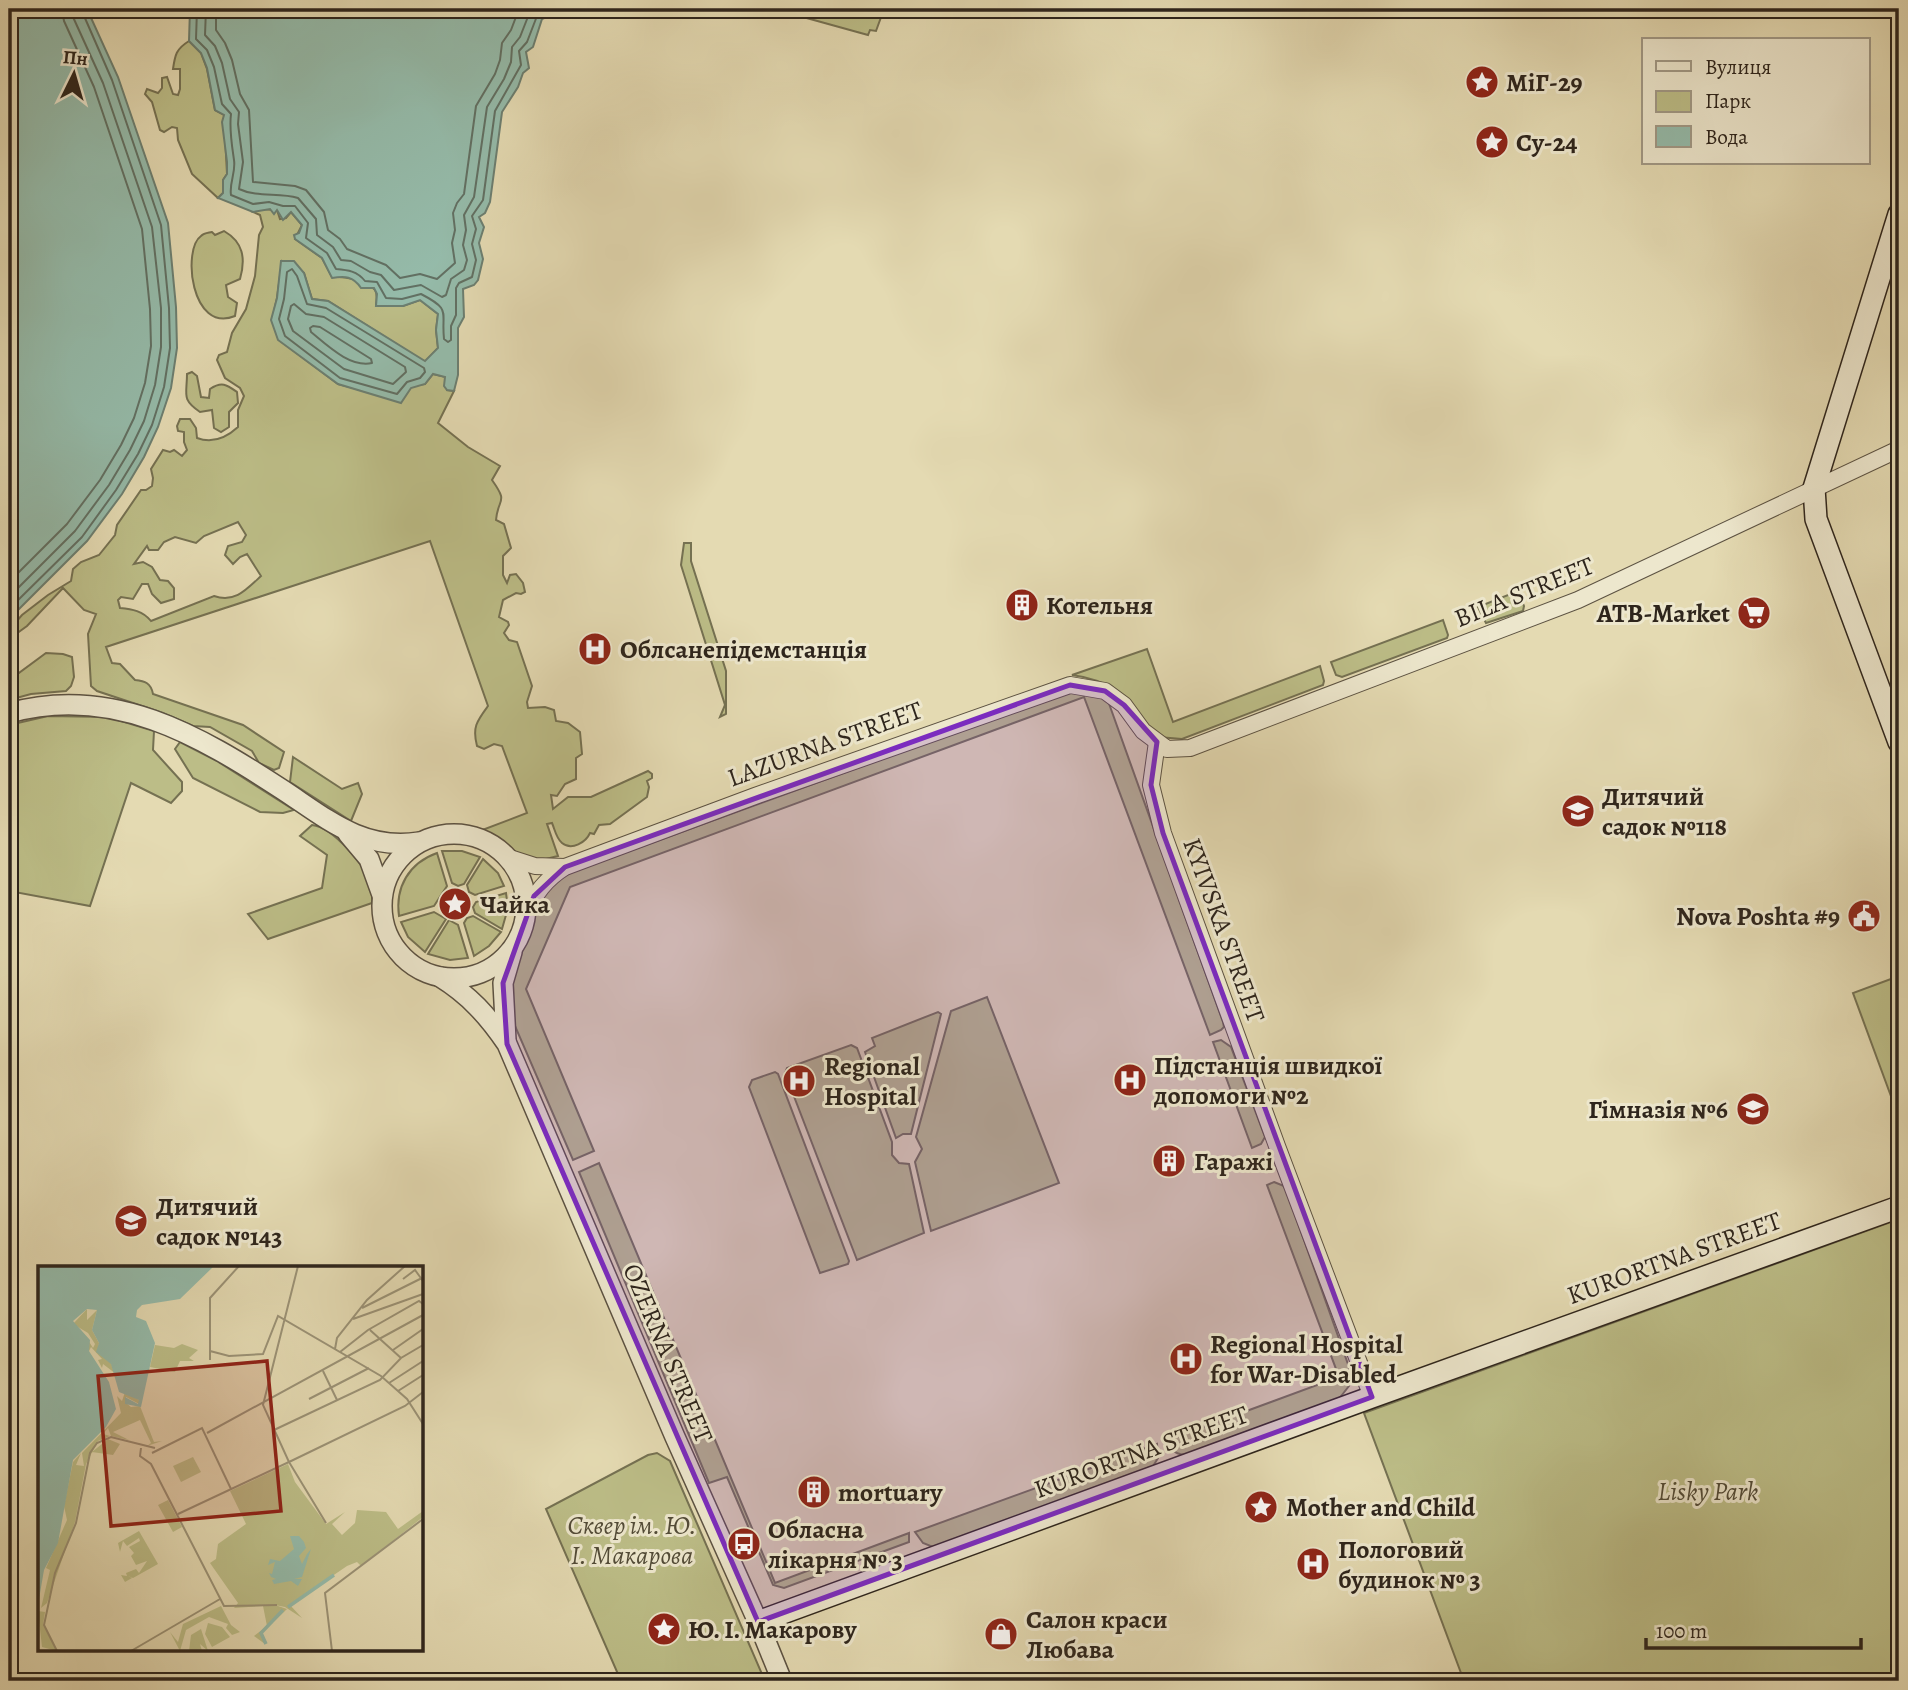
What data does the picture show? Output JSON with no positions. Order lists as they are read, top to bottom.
{
  "streets": {
    "main road": ["KURORTNA STREET"],
    "street": [
      "BILA STREET",
      "LAZURNA STREET",
      "KYIVSKA STREET",
      "OZERNA STREET"
    ]
  },
  "crossings": [
    ["BILA STREET", "LAZURNA STREET"],
    ["BILA STREET", "KYIVSKA STREET"],
    ["LAZURNA STREET", "KYIVSKA STREET"],
    ["LAZURNA STREET", "OZERNA STREET"],
    ["KYIVSKA STREET", "KURORTNA STREET"],
    ["KURORTNA STREET", "OZERNA STREET"]
  ],
  "parks": ["Lisky Park", "Сквер ім. Ю. І. Макарова"],
  "places": {
    "place": [
      "МіГ-29",
      "Су-24",
      "Чайка",
      "Mother and Child",
      "Ю. І. Макарову"
    ],
    "building": ["Котельня", "Гаражі", "mortuary"],
    "supermarket": ["ATB-Market"],
    "hospital": [
      "Облсанепідемстанція",
      "Підстанція швидкої допомоги №2",
      "Regional Hospital",
      "Regional Hospital for War-Disabled",
      "Пологовий будинок № 3"
    ],
    "school or university": ["Дитячий садок №118", "Гімназія №6", "Дитячий садок №143"],
    "public building": ["Nova Poshta #9"],
    "bus stop": ["Обласна лікарня № 3"],
    "shop": ["Салон краси Любава"]
  },
  "legend": ["Вулиця", "Парк", "Вода"],
  "scale_bar": "100 m",
  "north": "top"
}
